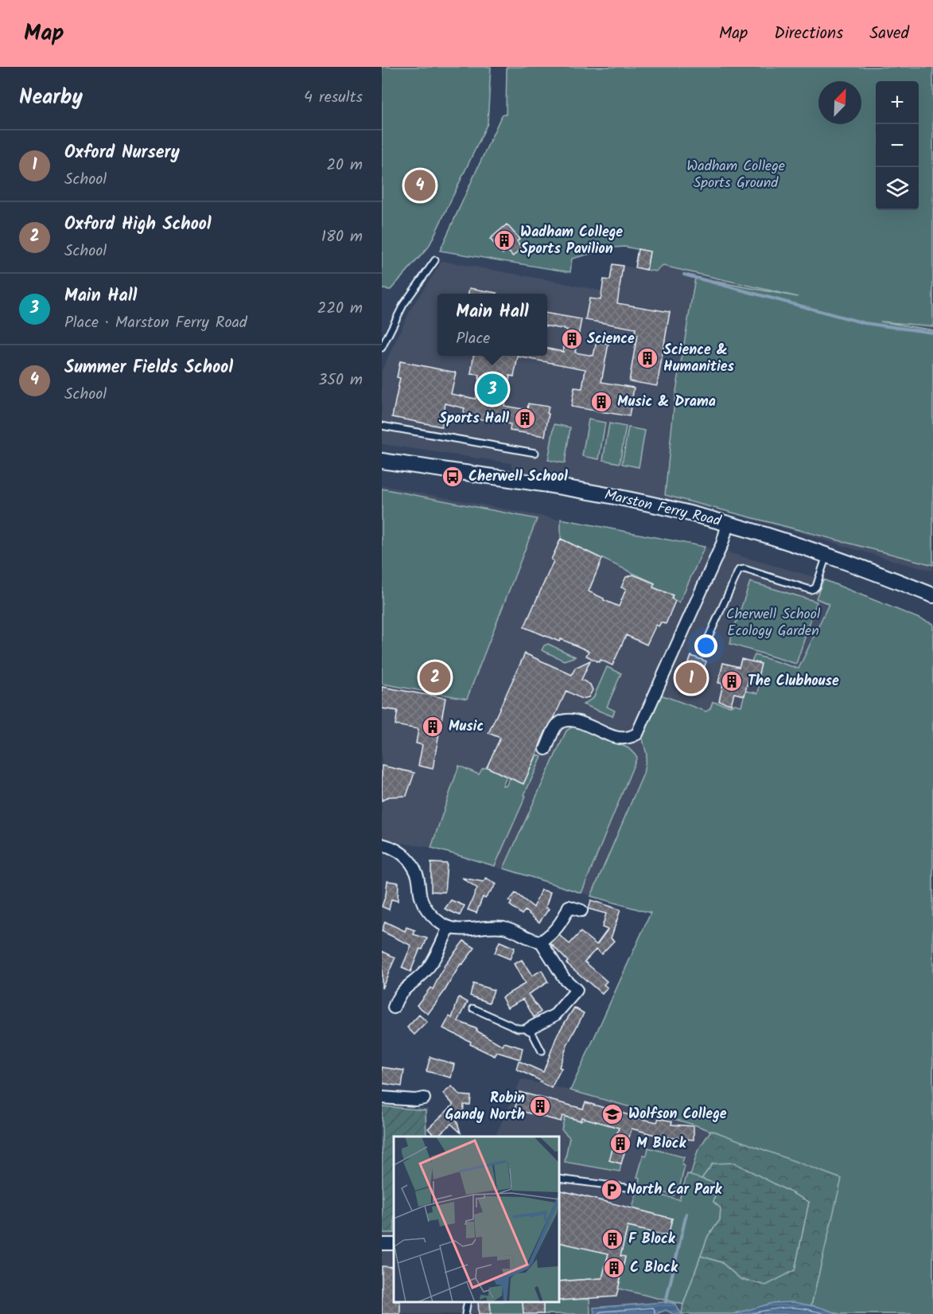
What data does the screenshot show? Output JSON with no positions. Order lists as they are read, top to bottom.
{
  "streets": {
    "main road": ["Marston Ferry Road"]
  },
  "parks": ["Wadham College Sports Ground", "Cherwell School Ecology Garden"],
  "places": {
    "building": [
      "Wadham College Sports Pavilion",
      "Science",
      "Science & Humanities",
      "Music & Drama",
      "Sports Hall",
      "The Clubhouse",
      "Music",
      "Robin Gandy North",
      "M Block",
      "F Block",
      "C Block"
    ],
    "bus stop": ["Cherwell School"],
    "school or university": ["Wolfson College"],
    "parking": ["North Car Park"]
  },
  "north": "top right",
  "page": {
    "header": "Map",
    "nav": ["Map", "Directions", "Saved"],
    "heading": ["Nearby", "4 results"],
    "map_buttons": ["+", "−"],
    "list": [
      {
        "mark": "1",
        "name": "Oxford Nursery",
        "note": "School",
        "value": "20 m"
      },
      {
        "mark": "2",
        "name": "Oxford High School",
        "note": "School",
        "value": "180 m"
      },
      {
        "mark": "3",
        "name": "Main Hall",
        "note": "Place · Marston Ferry Road",
        "value": "220 m"
      },
      {
        "mark": "4",
        "name": "Summer Fields School",
        "note": "School",
        "value": "350 m"
      }
    ],
    "pins": [
      "4",
      "3",
      "2",
      "1"
    ],
    "popup": ["Main Hall", "Place"]
  }
}
